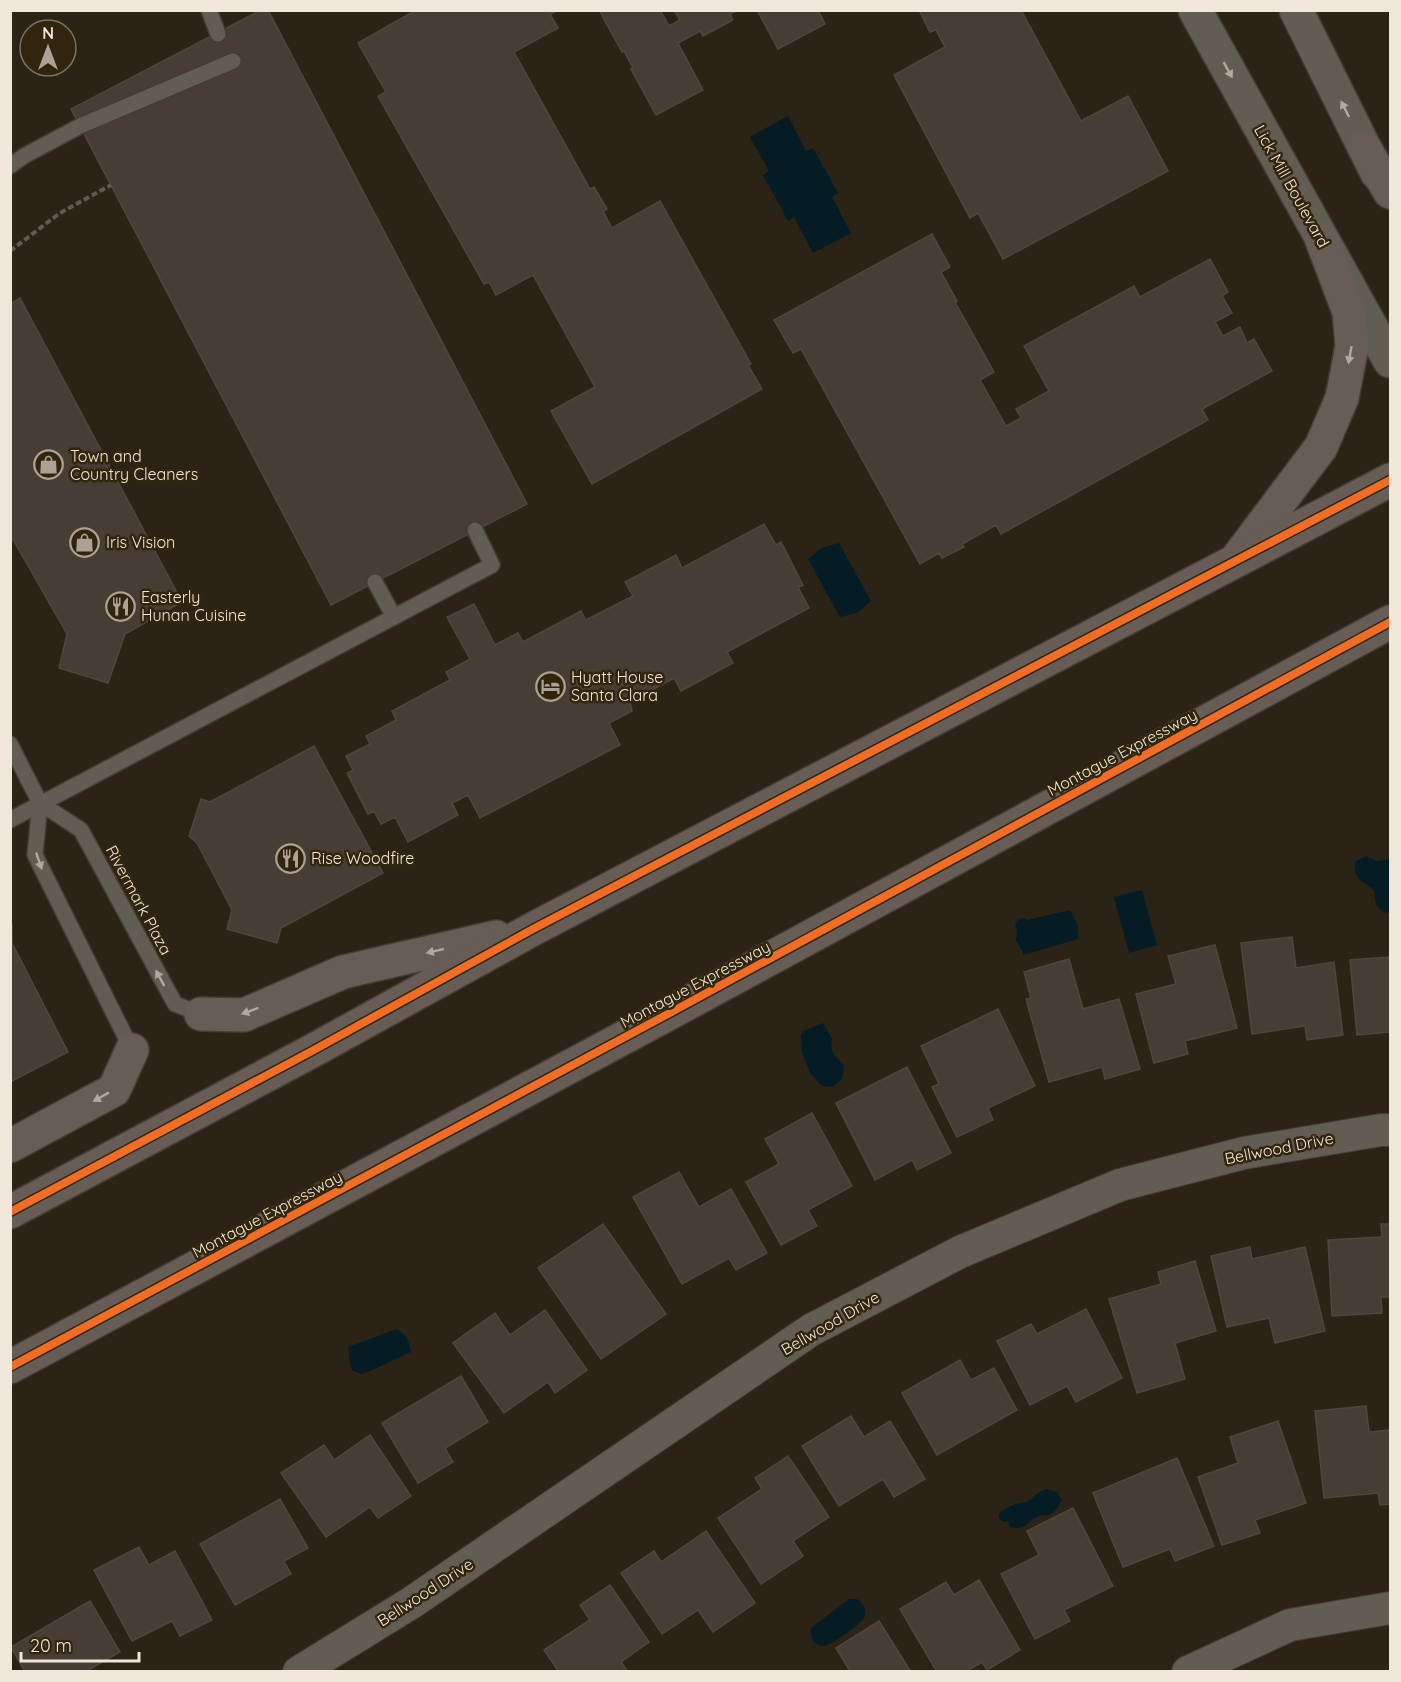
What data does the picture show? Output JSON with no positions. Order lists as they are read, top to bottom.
{
  "streets": {
    "highway": ["Montague Expressway"],
    "main road": ["Lick Mill Boulevard"],
    "street": ["Bellwood Drive"],
    "lane": ["Rivermark Plaza"]
  },
  "places": {
    "shop": ["Town and Country Cleaners", "Iris Vision"],
    "restaurant": ["Easterly Hunan Cuisine", "Rise Woodfire"],
    "hotel": ["Hyatt House Santa Clara"]
  },
  "scale_bar": "20 m",
  "north": "top"
}
